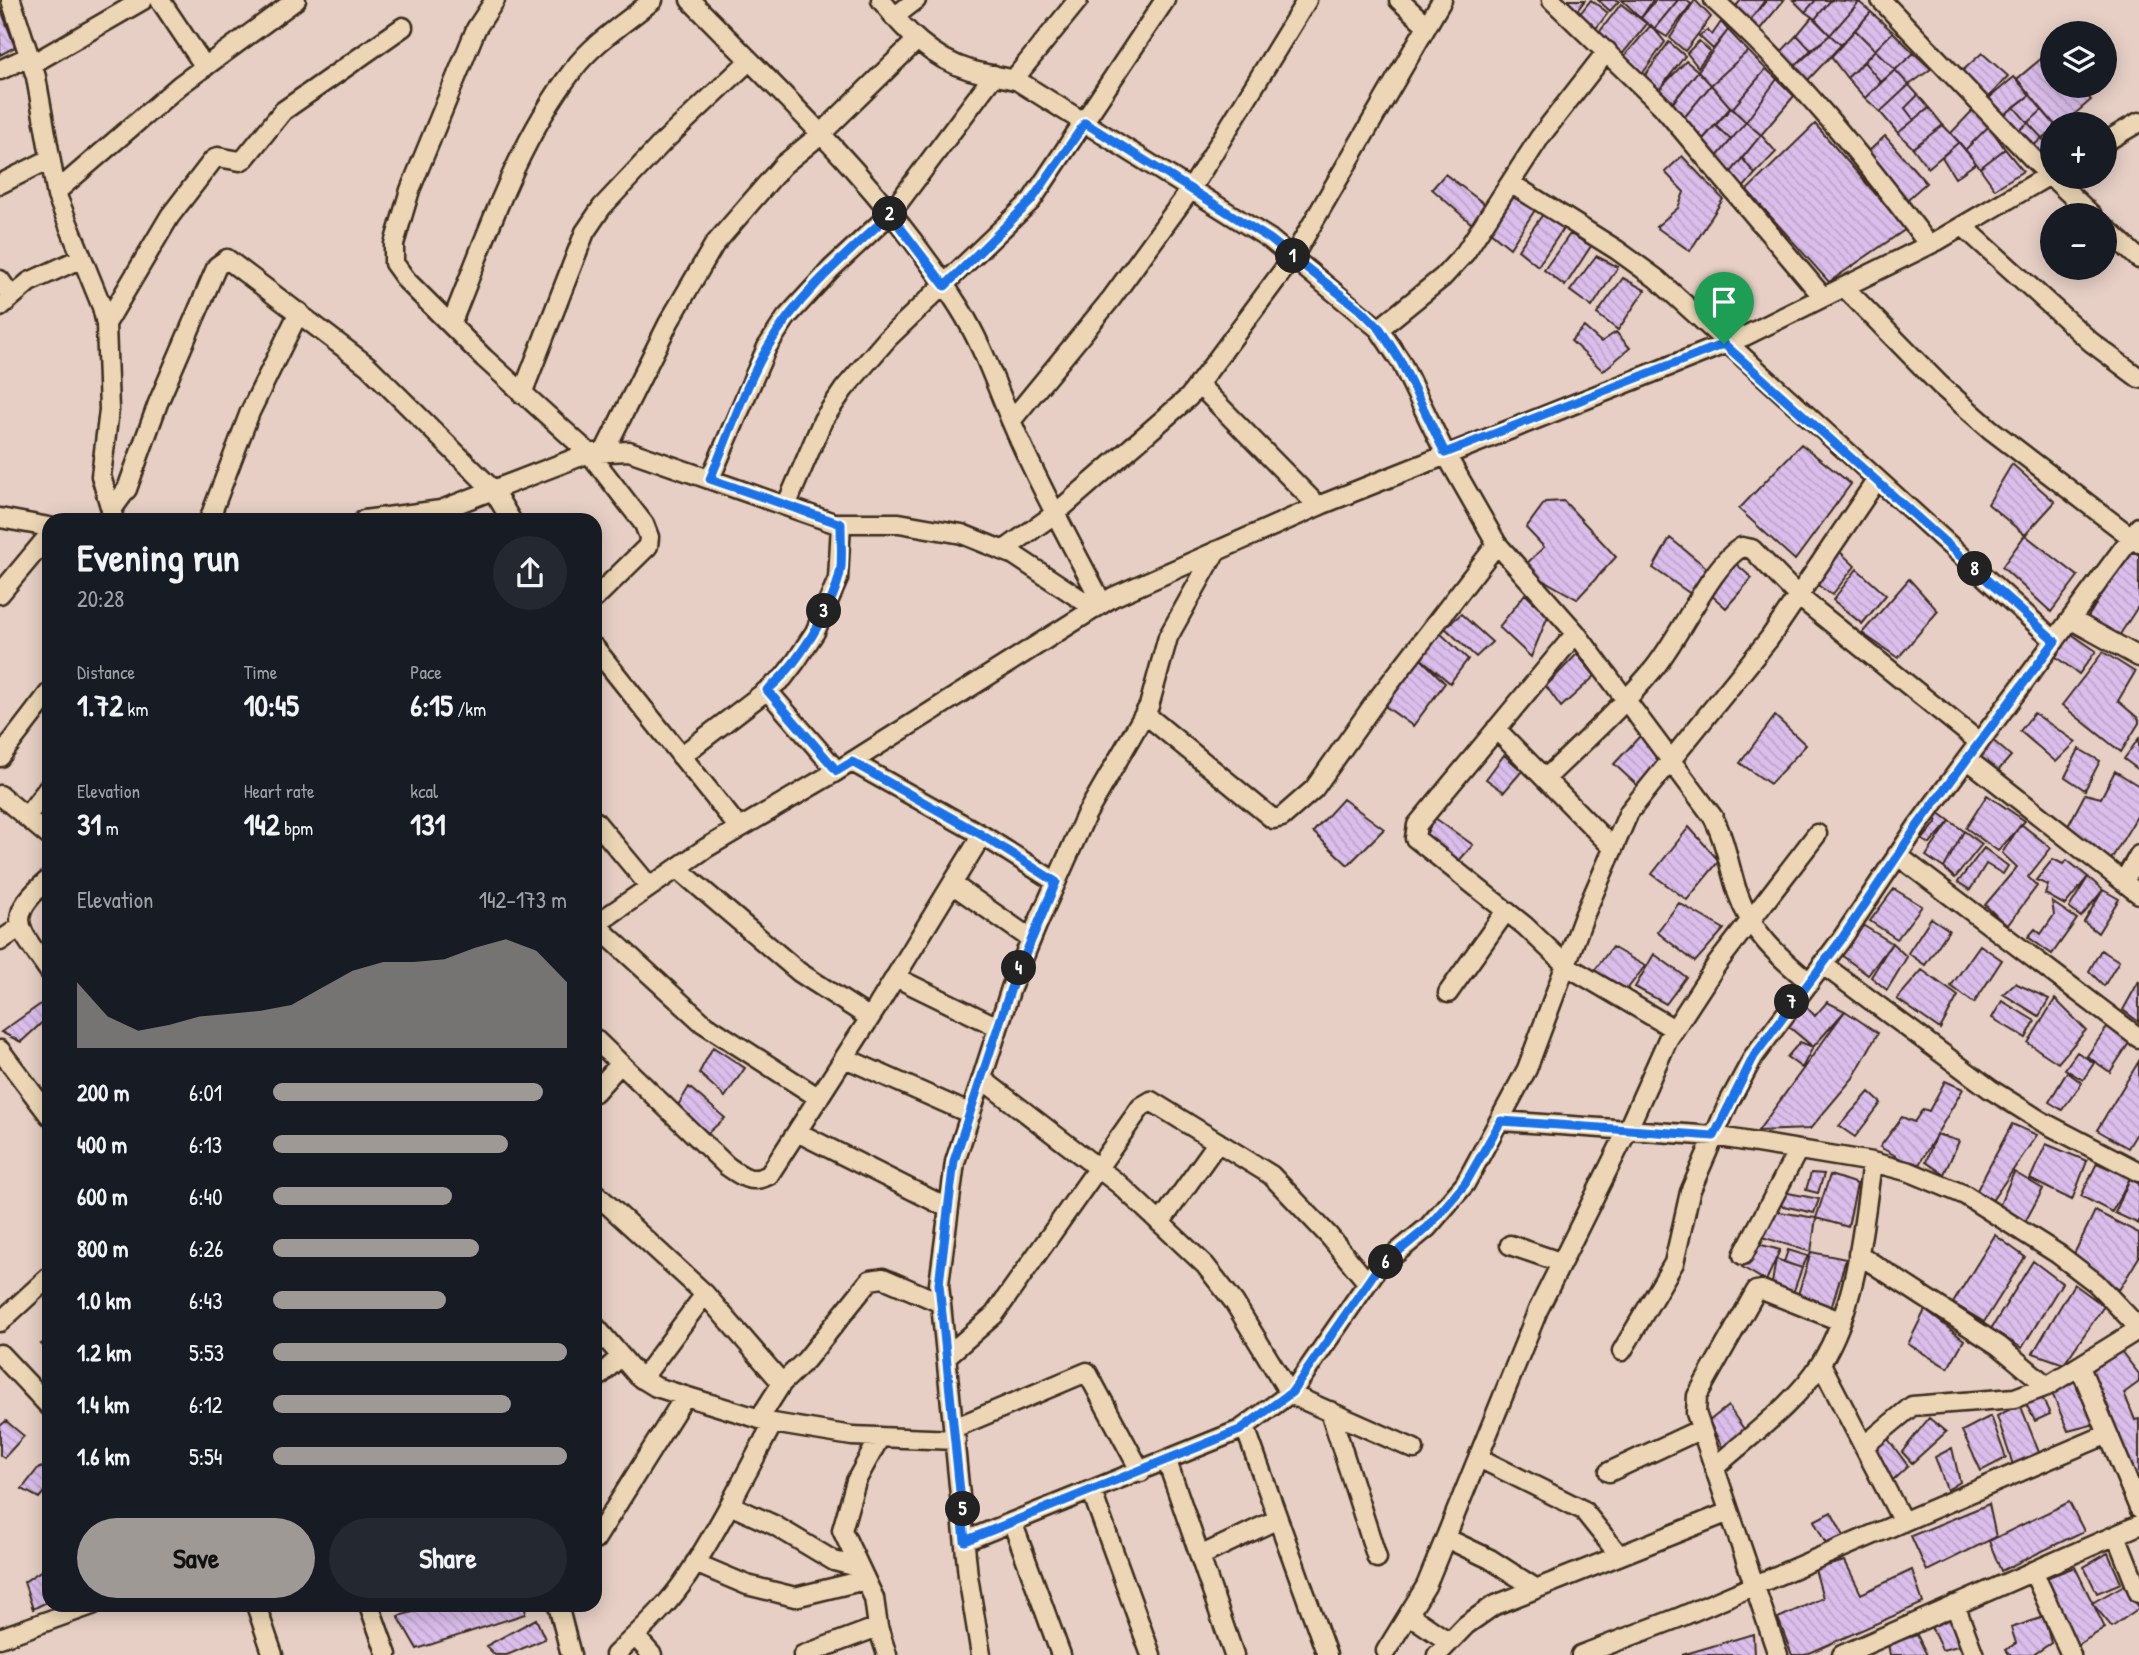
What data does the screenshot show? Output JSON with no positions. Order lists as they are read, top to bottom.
{
  "page": {
    "map_buttons": ["+", "−"],
    "pins": [
      "2",
      "1",
      "8",
      "3",
      "4",
      "7",
      "6",
      "5"
    ],
    "heading": ["Evening run", "20:28"],
    "stats": [
      ["Distance", "1.72 km"],
      ["Time", "10:45"],
      ["Pace", "6:15 /km"],
      ["Elevation", "31 m"],
      ["Heart rate", "142 bpm"],
      ["kcal", "131"]
    ],
    "chart": ["Elevation", "142–173 m"],
    "list": [
      {
        "name": "200 m",
        "note": "6:01"
      },
      {
        "name": "400 m",
        "note": "6:13"
      },
      {
        "name": "600 m",
        "note": "6:40"
      },
      {
        "name": "800 m",
        "note": "6:26"
      },
      {
        "name": "1.0 km",
        "note": "6:43"
      },
      {
        "name": "1.2 km",
        "note": "5:53"
      },
      {
        "name": "1.4 km",
        "note": "6:12"
      },
      {
        "name": "1.6 km",
        "note": "5:54"
      }
    ],
    "buttons": ["Save", "Share"]
  }
}
